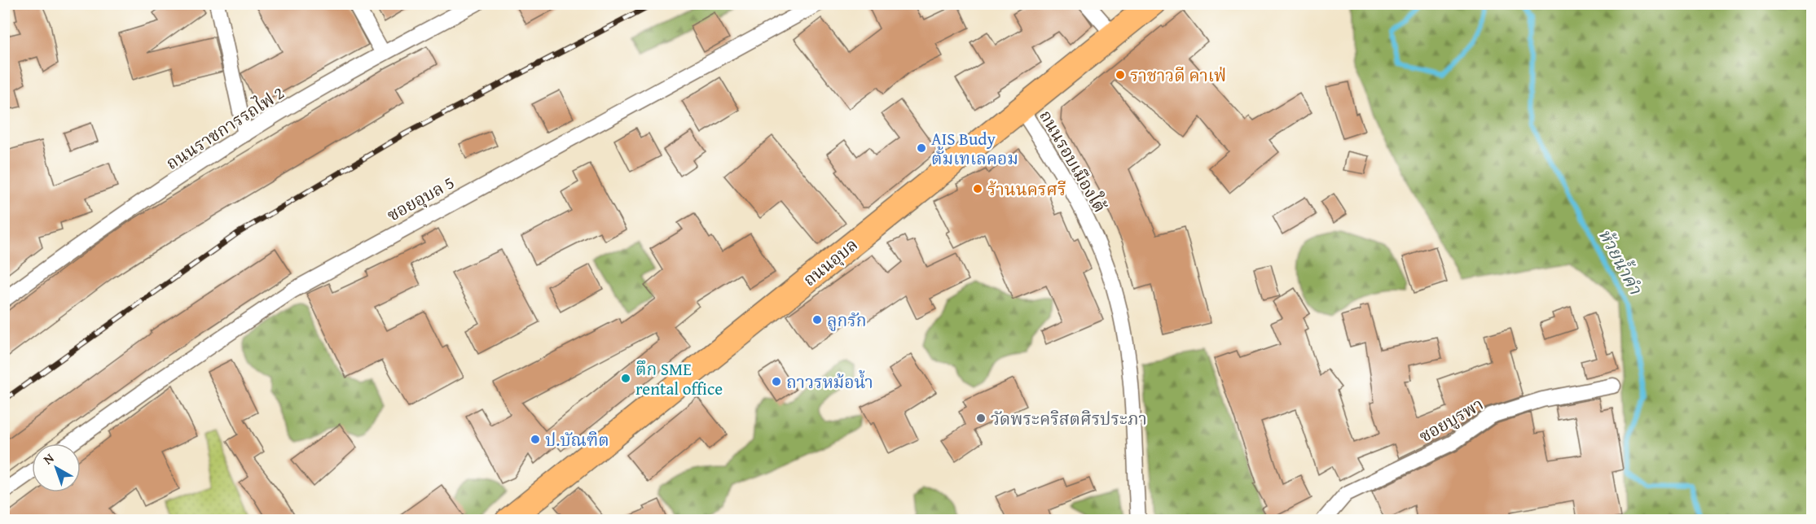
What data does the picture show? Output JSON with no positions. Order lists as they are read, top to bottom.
{
  "streets": {
    "main road": ["ถนนอุบล"],
    "street": [
      "ถนนราชการรถไฟ 2",
      "ถนนรอบเมืองใต้",
      "ซอยอุบล 5",
      "ซอยบูรพา"
    ]
  },
  "crossings": [
    ["ถนนรอบเมืองใต้", "ถนนอุบล"]
  ],
  "water": ["ห้วยน้ำคำ"],
  "places": [
    "ราชาวดี คาเฟ่",
    "AIS Budy ตั้มเทเลคอม",
    "ร้านนครศรี",
    "ลูกรัก",
    "ตึก SME rental office",
    "ถาวรหม้อน้ำ",
    "วัดพระคริสตศิรประภา",
    "ป.บัณฑิต"
  ],
  "north": "top left"
}
